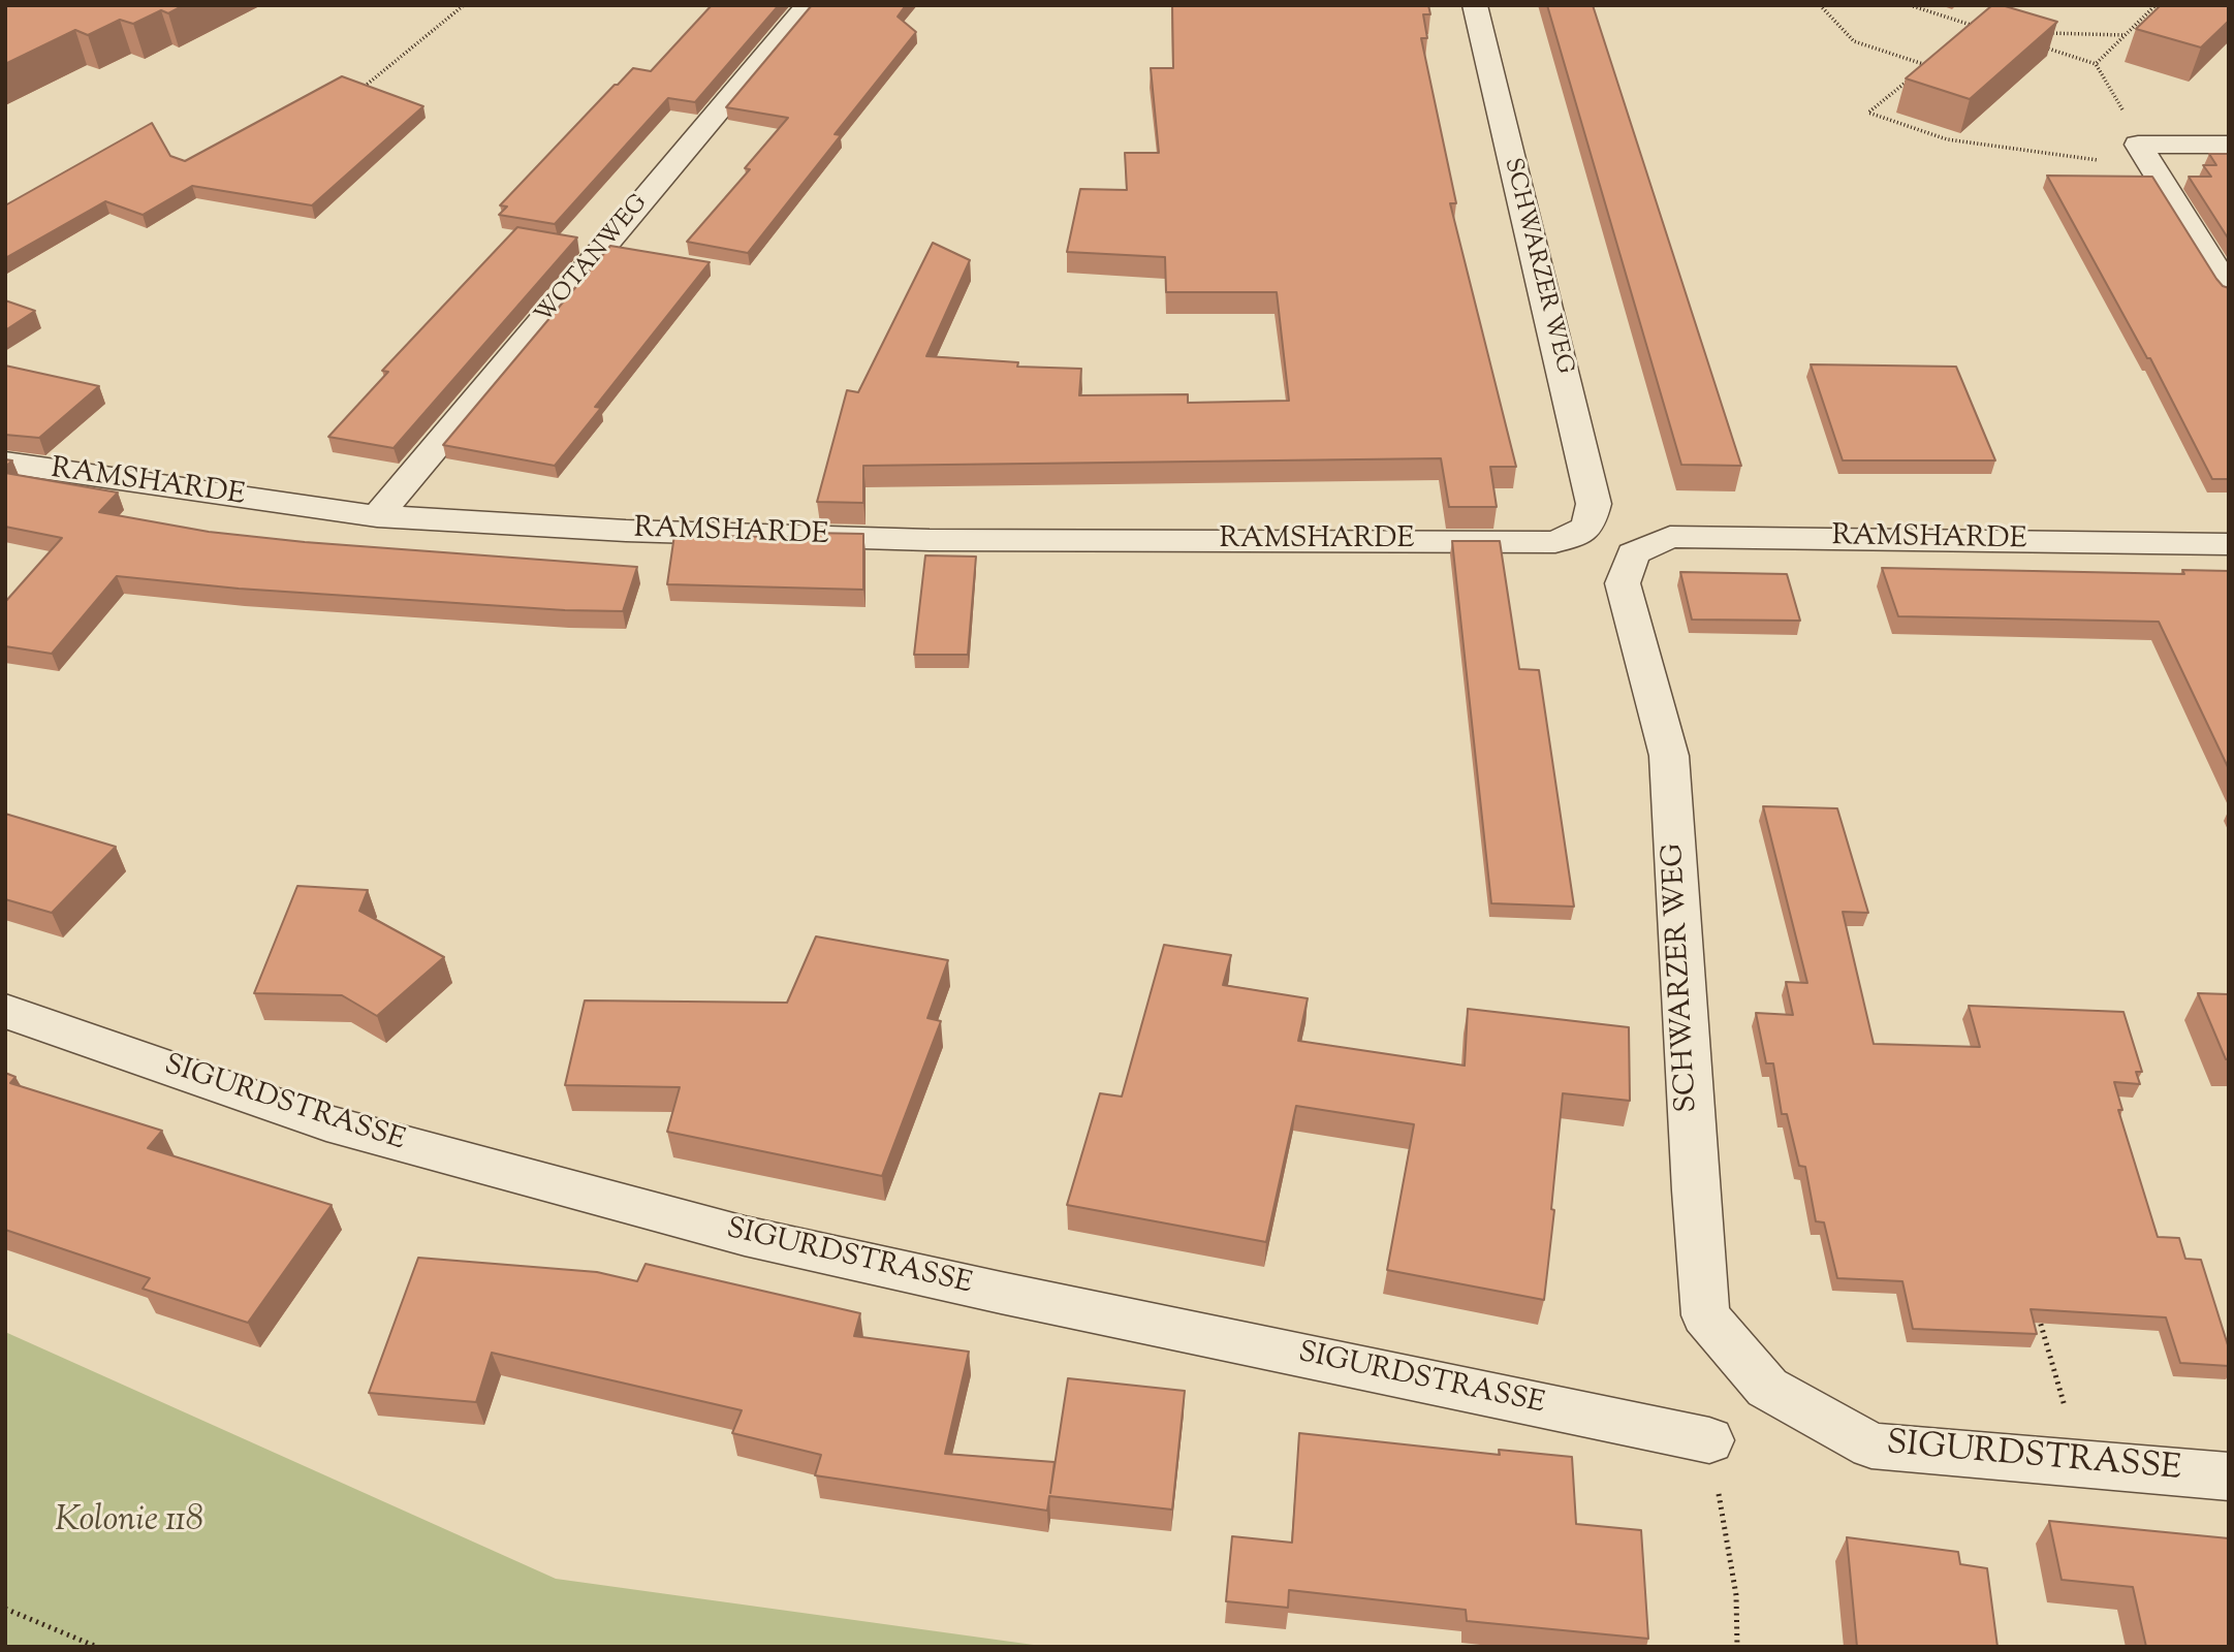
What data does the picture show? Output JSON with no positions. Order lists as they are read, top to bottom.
{
  "streets": {
    "street": [
      "WOTANWEG",
      "SCHWARZER WEG",
      "RAMSHARDE",
      "SIGURDSTRASSE"
    ]
  },
  "crossings": [
    ["WOTANWEG", "RAMSHARDE"],
    ["SCHWARZER WEG", "RAMSHARDE"],
    ["SCHWARZER WEG", "SIGURDSTRASSE"]
  ],
  "parks": ["Kolonie 118"]
}
